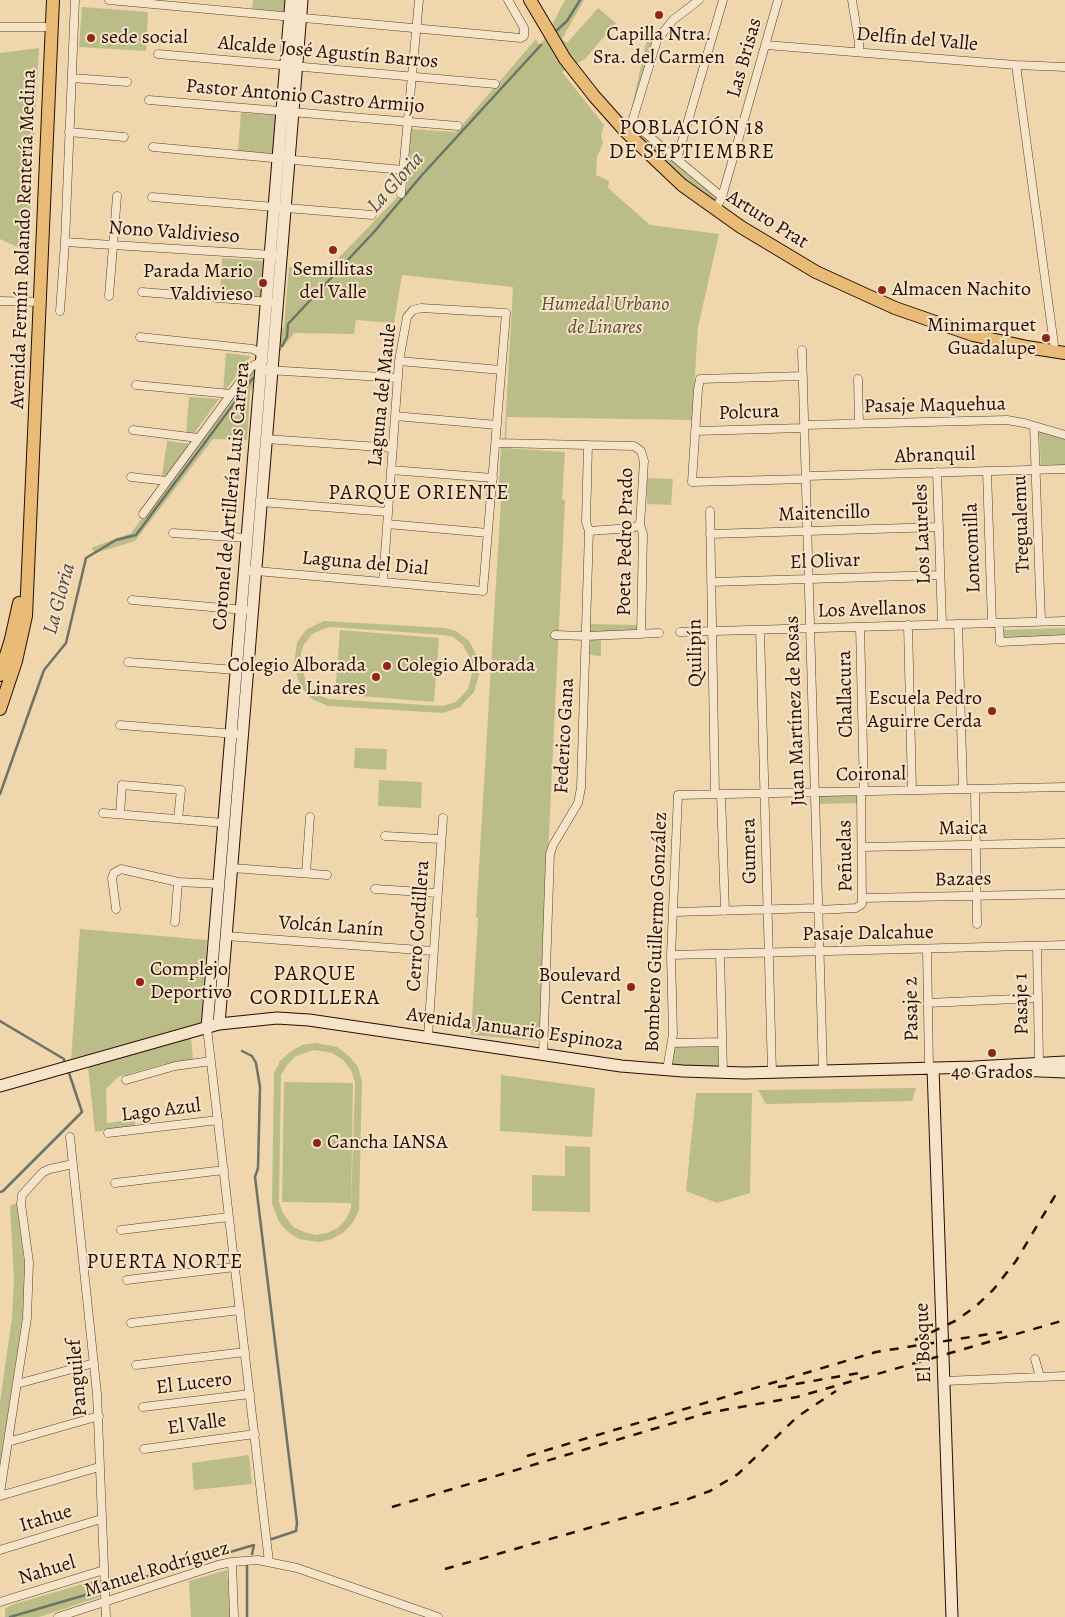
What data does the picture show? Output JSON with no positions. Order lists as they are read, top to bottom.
{
  "streets": {
    "main road": ["Arturo Prat", "Avenida Fermín Rolando Rentería Medina"],
    "street": [
      "Delfín del Valle",
      "Alcalde José Agustín Barros",
      "Las Brisas",
      "Pastor Antonio Castro Armijo",
      "Nono Valdivieso",
      "Laguna del Maule",
      "Pasaje Maquehua",
      "Polcura",
      "Abranquil",
      "Coronel de Artillería Luis Carrera",
      "Maitencillo",
      "Tregualemu",
      "Los Laureles",
      "Poeta Pedro Prado",
      "Loncomilla",
      "El Olivar",
      "Laguna del Dial",
      "Los Avellanos",
      "Quilipín",
      "Challacura",
      "Juan Martínez de Rosas",
      "Federico Gana",
      "Coironal",
      "Maica",
      "Gumera",
      "Peñuelas",
      "Bazaes",
      "Cerro Cordillera",
      "Volcán Lanín",
      "Bombero Guillermo González",
      "Pasaje Dalcahue",
      "Pasaje 1",
      "Pasaje 2",
      "Avenida Januario Espinoza",
      "Lago Azul",
      "El Bosque",
      "Panguilef",
      "El Lucero",
      "El Valle",
      "Itahue",
      "Manuel Rodríguez",
      "Nahuel"
    ]
  },
  "crossings": [
    ["Delfín del Valle", "Las Brisas"],
    ["Alcalde José Agustín Barros", "Coronel de Artillería Luis Carrera"],
    ["Las Brisas", "Arturo Prat"],
    ["Pastor Antonio Castro Armijo", "Coronel de Artillería Luis Carrera"],
    ["Nono Valdivieso", "Coronel de Artillería Luis Carrera"],
    ["Laguna del Maule", "Laguna del Dial"],
    ["Pasaje Maquehua", "Polcura"],
    ["Pasaje Maquehua", "Tregualemu"],
    ["Pasaje Maquehua", "Juan Martínez de Rosas"],
    ["Polcura", "Abranquil"],
    ["Polcura", "Juan Martínez de Rosas"],
    ["Abranquil", "Tregualemu"],
    ["Abranquil", "Los Laureles"],
    ["Abranquil", "Loncomilla"],
    ["Abranquil", "Juan Martínez de Rosas"],
    ["Coronel de Artillería Luis Carrera", "Laguna del Dial"],
    ["Coronel de Artillería Luis Carrera", "Volcán Lanín"],
    ["Coronel de Artillería Luis Carrera", "Avenida Januario Espinoza"],
    ["Coronel de Artillería Luis Carrera", "Lago Azul"],
    ["Coronel de Artillería Luis Carrera", "El Lucero"],
    ["Coronel de Artillería Luis Carrera", "El Valle"],
    ["Coronel de Artillería Luis Carrera", "Manuel Rodríguez"],
    ["Maitencillo", "Los Laureles"],
    ["Maitencillo", "Quilipín"],
    ["Maitencillo", "Juan Martínez de Rosas"],
    ["Tregualemu", "Los Avellanos"],
    ["Los Laureles", "El Olivar"],
    ["Los Laureles", "Los Avellanos"],
    ["Poeta Pedro Prado", "Federico Gana"],
    ["Loncomilla", "Los Avellanos"],
    ["El Olivar", "Quilipín"],
    ["El Olivar", "Juan Martínez de Rosas"],
    ["Los Avellanos", "Quilipín"],
    ["Los Avellanos", "Challacura"],
    ["Los Avellanos", "Juan Martínez de Rosas"],
    ["Los Avellanos", "Gumera"],
    ["Quilipín", "Coironal"],
    ["Challacura", "Coironal"],
    ["Challacura", "Peñuelas"],
    ["Juan Martínez de Rosas", "Coironal"],
    ["Juan Martínez de Rosas", "Peñuelas"],
    ["Juan Martínez de Rosas", "Pasaje Dalcahue"],
    ["Juan Martínez de Rosas", "Avenida Januario Espinoza"],
    ["Federico Gana", "Avenida Januario Espinoza"],
    ["Coironal", "Gumera"],
    ["Coironal", "Peñuelas"],
    ["Coironal", "Bombero Guillermo González"],
    ["Maica", "Peñuelas"],
    ["Gumera", "Pasaje Dalcahue"],
    ["Gumera", "Avenida Januario Espinoza"],
    ["Peñuelas", "Bazaes"],
    ["Cerro Cordillera", "Volcán Lanín"],
    ["Cerro Cordillera", "Avenida Januario Espinoza"],
    ["Bombero Guillermo González", "Pasaje Dalcahue"],
    ["Bombero Guillermo González", "Avenida Januario Espinoza"],
    ["Pasaje Dalcahue", "Pasaje 1"],
    ["Pasaje Dalcahue", "Pasaje 2"],
    ["Pasaje 1", "Avenida Januario Espinoza"],
    ["Pasaje 2", "Avenida Januario Espinoza"],
    ["Pasaje 2", "El Bosque"],
    ["Avenida Januario Espinoza", "El Bosque"],
    ["Panguilef", "Itahue"],
    ["Panguilef", "Manuel Rodríguez"],
    ["Panguilef", "Nahuel"]
  ],
  "districts": [
    "POBLACIÓN 18 DE SEPTIEMBRE",
    "PARQUE ORIENTE",
    "PARQUE CORDILLERA",
    "PUERTA NORTE"
  ],
  "water": ["La Gloria"],
  "parks": ["Humedal Urbano de Linares"],
  "places": [
    "Capilla Ntra. Sra. del Carmen",
    "sede social",
    "Semillitas del Valle",
    "Parada Mario Valdivieso",
    "Almacen Nachito",
    "Minimarquet Guadalupe",
    "Colegio Alborada",
    "Colegio Alborada de Linares",
    "Escuela Pedro Aguirre Cerda",
    "Complejo Deportivo",
    "Boulevard Central",
    "40 Grados",
    "Cancha IANSA"
  ]
}
